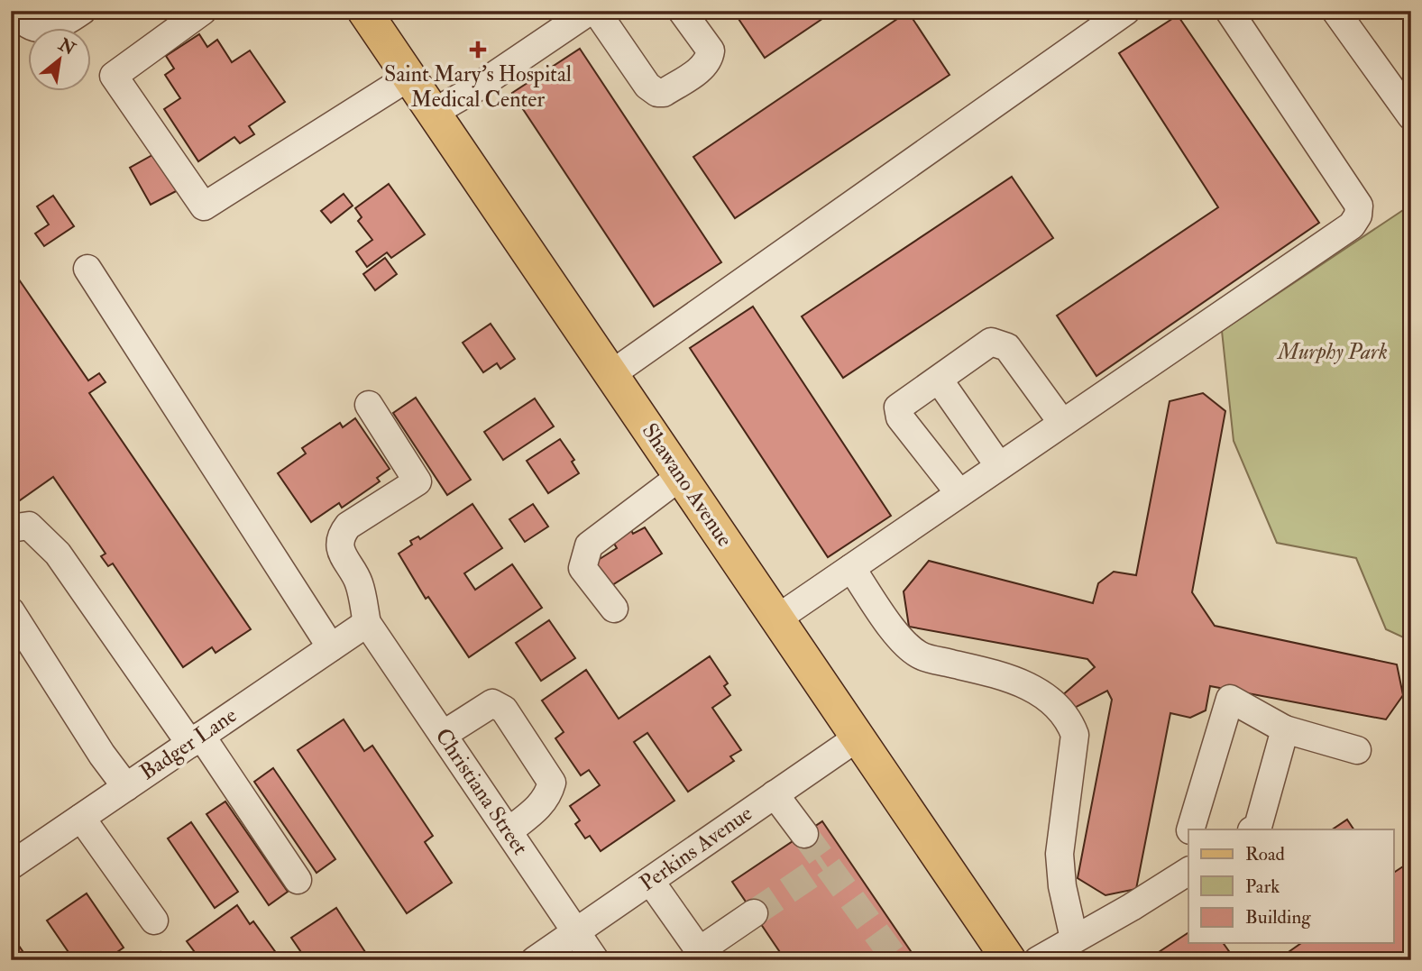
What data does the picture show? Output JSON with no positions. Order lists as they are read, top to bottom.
{
  "streets": {
    "main road": ["Shawano Avenue"],
    "street": ["Badger Lane", "Christiana Street", "Perkins Avenue"]
  },
  "crossings": [
    ["Shawano Avenue", "Perkins Avenue"],
    ["Badger Lane", "Christiana Street"],
    ["Christiana Street", "Perkins Avenue"]
  ],
  "parks": ["Murphy Park"],
  "places": {
    "health": ["Saint Mary's Hospital Medical Center"]
  },
  "legend": ["Road", "Park", "Building"],
  "north": "top right"
}
